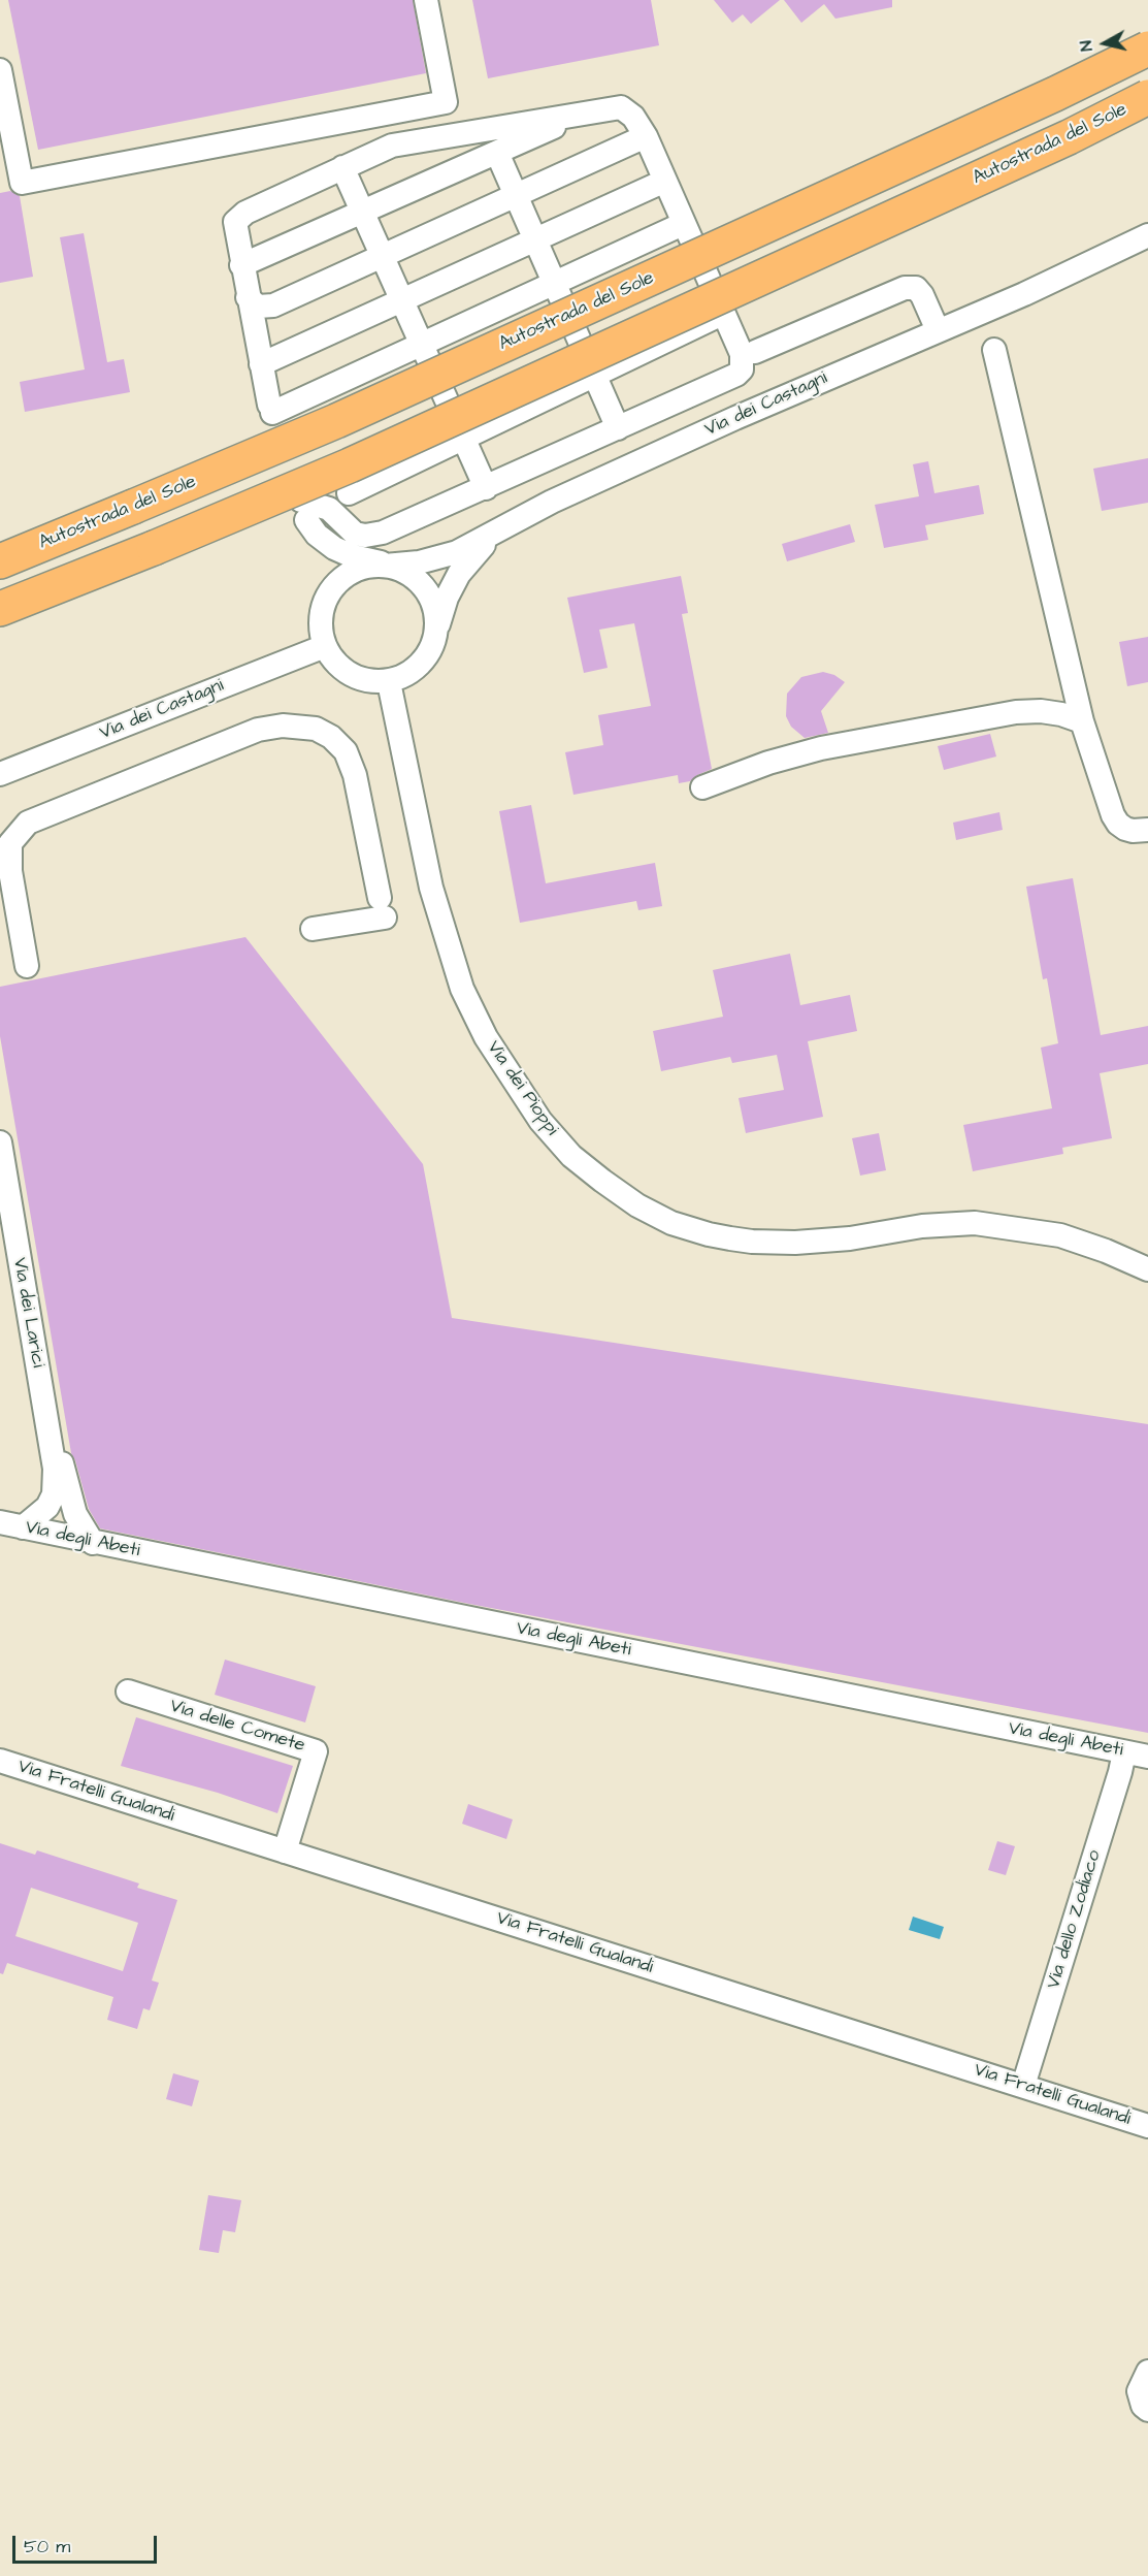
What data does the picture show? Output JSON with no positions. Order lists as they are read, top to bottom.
{
  "streets": {
    "highway": ["Autostrada del Sole"],
    "street": [
      "Via dei Castagni",
      "Via dei Pioppi",
      "Via dei Larici",
      "Via degli Abeti",
      "Via delle Comete",
      "Via Fratelli Gualandi",
      "Via dello Zodiaco"
    ]
  },
  "crossings": [
    ["Via dei Castagni", "Via dei Pioppi"],
    ["Via dei Larici", "Via degli Abeti"],
    ["Via degli Abeti", "Via dello Zodiaco"],
    ["Via delle Comete", "Via Fratelli Gualandi"],
    ["Via Fratelli Gualandi", "Via dello Zodiaco"]
  ],
  "scale_bar": "50 m",
  "north": "left"
}
